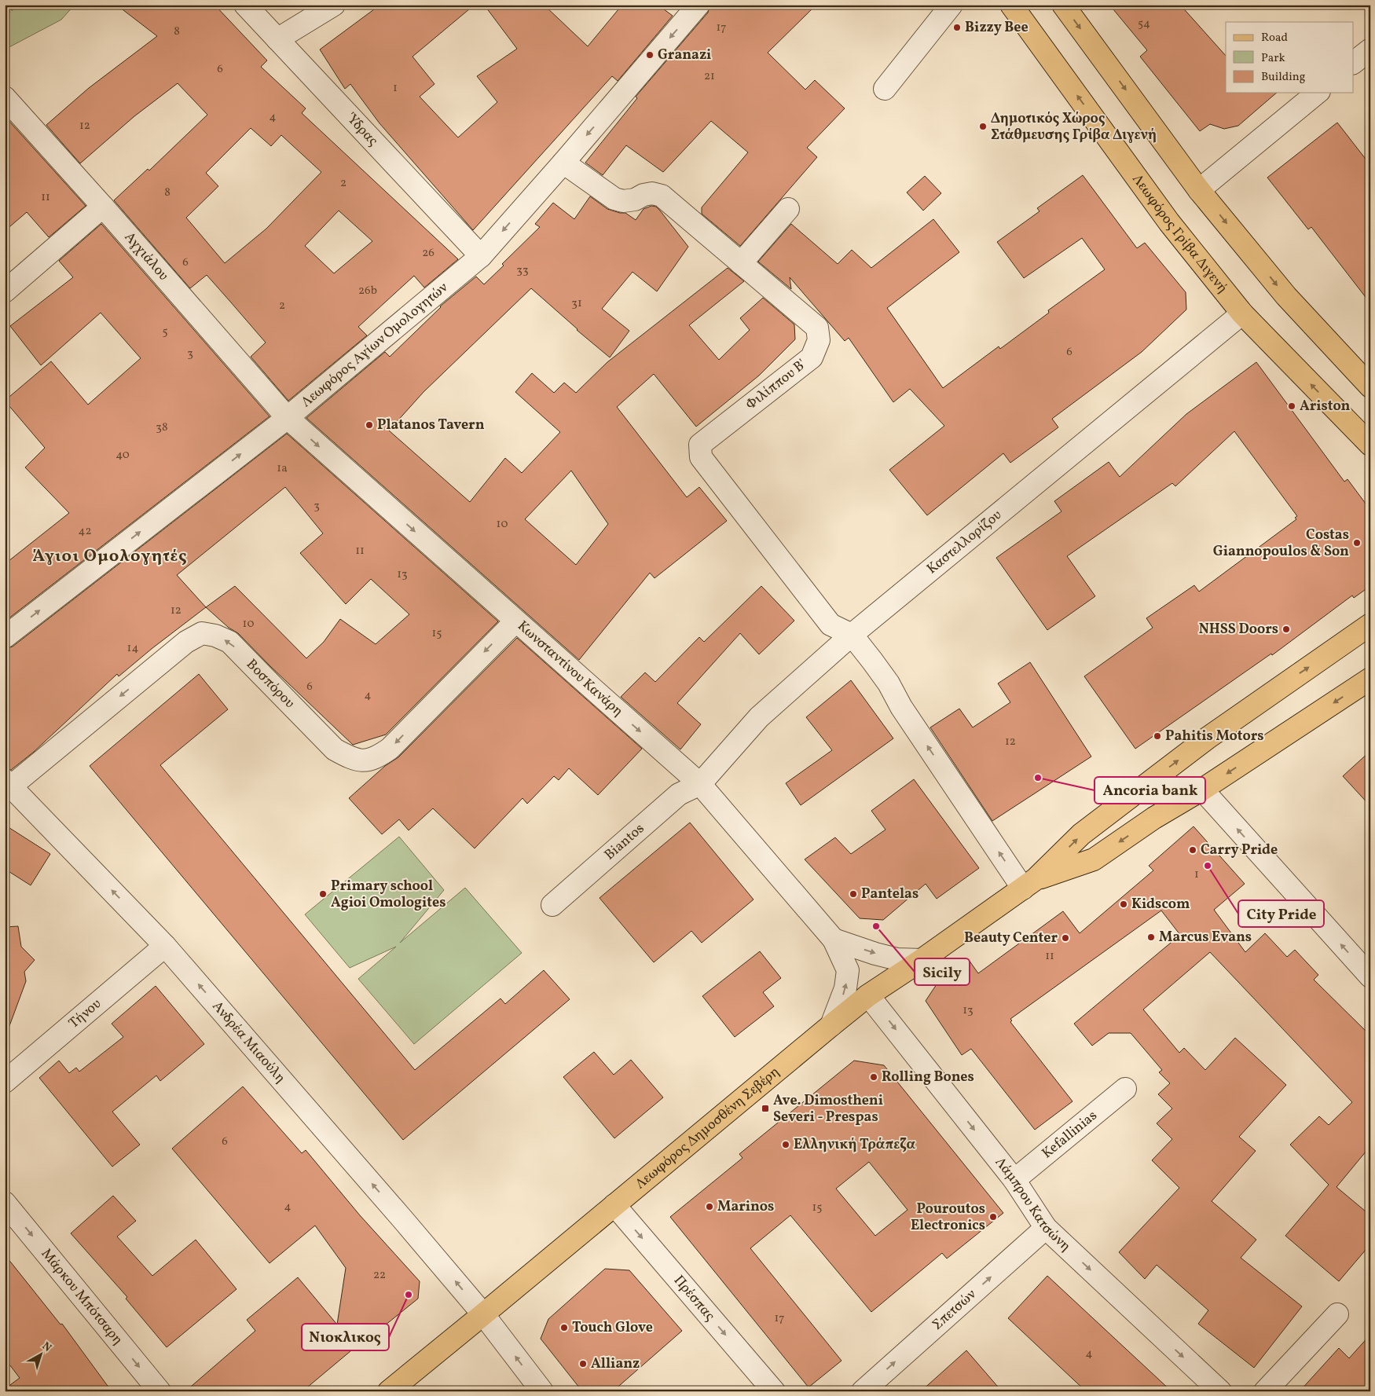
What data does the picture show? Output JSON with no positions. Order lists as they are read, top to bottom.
{
  "streets": {
    "main road": ["Λεωφόρος Γρίβα Διγενή", "Λεωφόρος Δημοσθένη Σεβέρη"],
    "street": [
      "Ύδρας",
      "Αγχιάλου",
      "Λεωφόρος Αγίων Ομολογητών",
      "Φιλίππου Β'",
      "Καστελλορίζου",
      "Κωνσταντίνου Κανάρη",
      "Βοσπόρου",
      "Biantos",
      "Τήνου",
      "Ανδρέα Μιαούλη",
      "Kefallinias",
      "Λάμπρου Κατσώνη",
      "Μάρκου Μπότσαρη",
      "Πρέσπας",
      "Σπετσών"
    ]
  },
  "crossings": [
    ["Ύδρας", "Λεωφόρος Αγίων Ομολογητών"],
    ["Λεωφόρος Γρίβα Διγενή", "Καστελλορίζου"],
    ["Αγχιάλου", "Λεωφόρος Αγίων Ομολογητών"],
    ["Αγχιάλου", "Κωνσταντίνου Κανάρη"],
    ["Λεωφόρος Αγίων Ομολογητών", "Φιλίππου Β'"],
    ["Λεωφόρος Αγίων Ομολογητών", "Κωνσταντίνου Κανάρη"],
    ["Φιλίππου Β'", "Καστελλορίζου"],
    ["Καστελλορίζου", "Κωνσταντίνου Κανάρη"],
    ["Καστελλορίζου", "Biantos"],
    ["Κωνσταντίνου Κανάρη", "Βοσπόρου"],
    ["Κωνσταντίνου Κανάρη", "Biantos"],
    ["Κωνσταντίνου Κανάρη", "Λεωφόρος Δημοσθένη Σεβέρη"],
    ["Βοσπόρου", "Ανδρέα Μιαούλη"],
    ["Τήνου", "Ανδρέα Μιαούλη"],
    ["Ανδρέα Μιαούλη", "Λεωφόρος Δημοσθένη Σεβέρη"],
    ["Λεωφόρος Δημοσθένη Σεβέρη", "Λάμπρου Κατσώνη"],
    ["Λεωφόρος Δημοσθένη Σεβέρη", "Πρέσπας"],
    ["Kefallinias", "Λάμπρου Κατσώνη"],
    ["Λάμπρου Κατσώνη", "Σπετσών"]
  ],
  "one_way": [
    "Βοσπόρου",
    "Ανδρέα Μιαούλη",
    "Λάμπρου Κατσώνη",
    "Μάρκου Μπότσαρη",
    "Πρέσπας",
    "Σπετσών"
  ],
  "districts": ["Άγιοι Ομολογητές"],
  "places": {
    "other": [
      "Bizzy Bee",
      "Granazi",
      "Δημοτικός Χώρος Στάθμευσης Γρίβα Διγενή",
      "Ariston",
      "Platanos Tavern",
      "Costas Giannopoulos & Son",
      "NHSS Doors",
      "Pahitis Motors",
      "Ancoria bank",
      "Carry Pride",
      "City Pride",
      "Primary school Agioi Omologites",
      "Pantelas",
      "Kidscom",
      "Sicily",
      "Marcus Evans",
      "Beauty Center",
      "Rolling Bones",
      "Ελληνική Τράπεζα",
      "Marinos",
      "Pouroutos Electronics",
      "Νιοκλικος",
      "Touch Glove",
      "Allianz"
    ],
    "transit": ["Ave. Dimostheni Severi - Prespas"]
  },
  "house_numbers": [
    "54",
    "17",
    "8",
    "6",
    "21",
    "1",
    "4",
    "12",
    "2",
    "8",
    "11",
    "26",
    "6",
    "33",
    "26b",
    "31",
    "2",
    "5",
    "6",
    "3",
    "38",
    "40",
    "1a",
    "3",
    "10",
    "42",
    "11",
    "13",
    "12",
    "10",
    "15",
    "14",
    "6",
    "4",
    "12",
    "1",
    "11",
    "13",
    "6",
    "4",
    "15",
    "22",
    "17",
    "4"
  ],
  "legend": ["Road", "Park", "Building"],
  "north": "top right"
}
